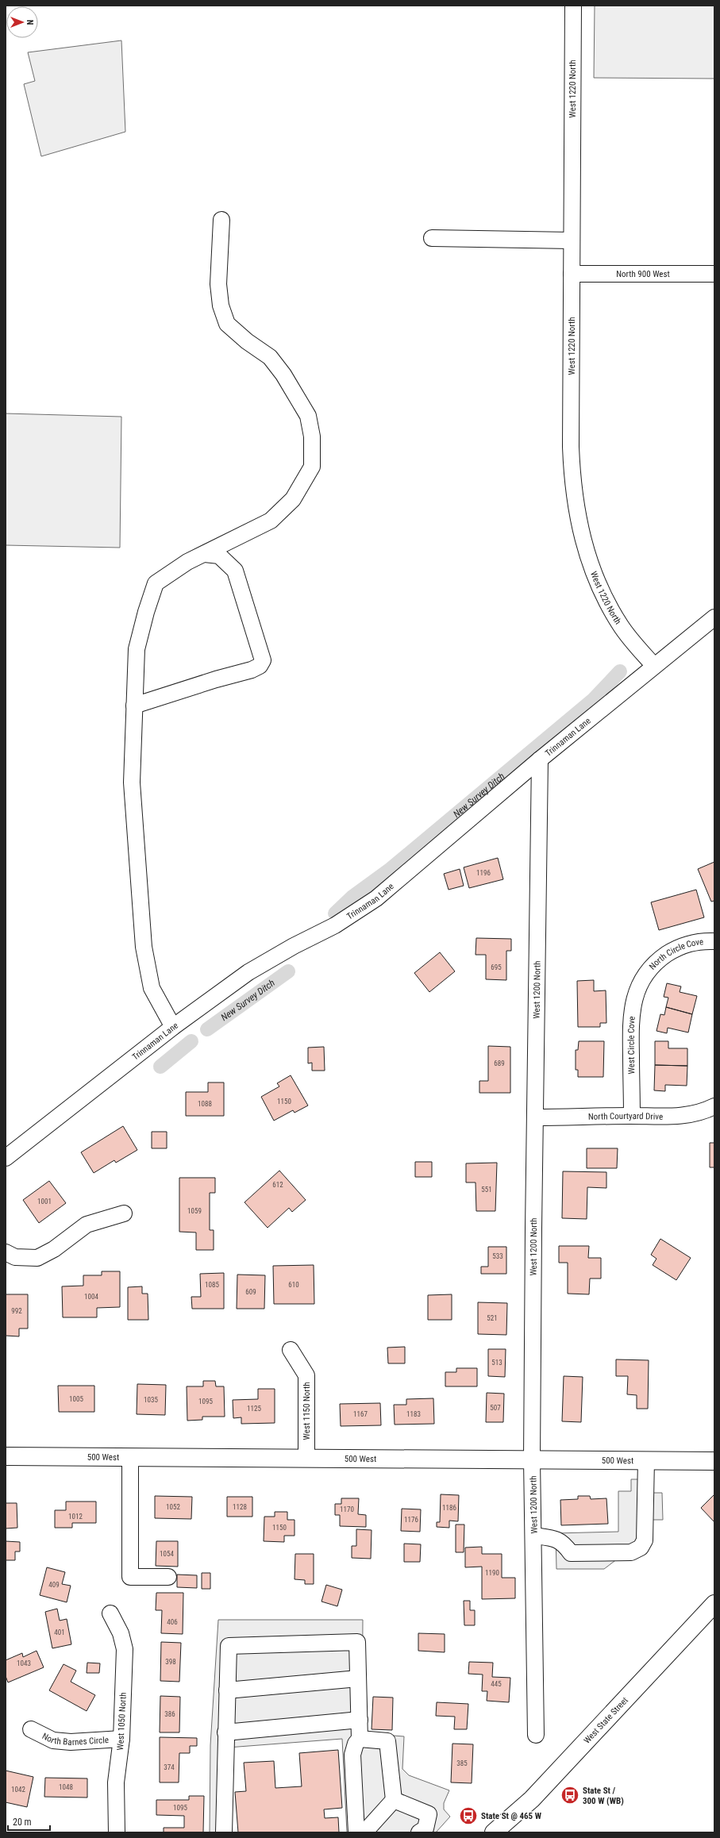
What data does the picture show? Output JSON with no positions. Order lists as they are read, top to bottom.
{
  "streets": {
    "main road": ["500 West", "West State Street"],
    "street": [
      "West 1220 North",
      "North 900 West",
      "Trinnaman Lane",
      "North Circle Cove",
      "West 1200 North",
      "West Circle Cove",
      "North Courtyard Drive",
      "West 1150 North",
      "West 1050 North",
      "North Barnes Circle"
    ]
  },
  "crossings": [
    ["West 1220 North", "North 900 West"],
    ["West 1220 North", "Trinnaman Lane"],
    ["Trinnaman Lane", "West 1200 North"],
    ["North Circle Cove", "West Circle Cove"],
    ["West 1200 North", "North Courtyard Drive"],
    ["West 1200 North", "500 West"],
    ["West Circle Cove", "North Courtyard Drive"],
    ["West 1150 North", "500 West"],
    ["West 1050 North", "North Barnes Circle"]
  ],
  "water": ["New Survey Ditch"],
  "places": {
    "bus stop": ["State St / 300 W (WB)", "State St @ 465 W"]
  },
  "house_numbers": [
    "1196",
    "695",
    "689",
    "1150",
    "1088",
    "612",
    "551",
    "1001",
    "1059",
    "533",
    "1085",
    "610",
    "609",
    "1004",
    "992",
    "521",
    "513",
    "1005",
    "1035",
    "1095",
    "507",
    "1125",
    "1167",
    "1183",
    "1052",
    "1128",
    "1186",
    "1170",
    "1012",
    "1176",
    "1150",
    "1054",
    "1190",
    "409",
    "406",
    "401",
    "398",
    "1043",
    "445",
    "386",
    "385",
    "374",
    "1048",
    "1042",
    "1095"
  ],
  "scale_bar": "20 m",
  "north": "right"
}
